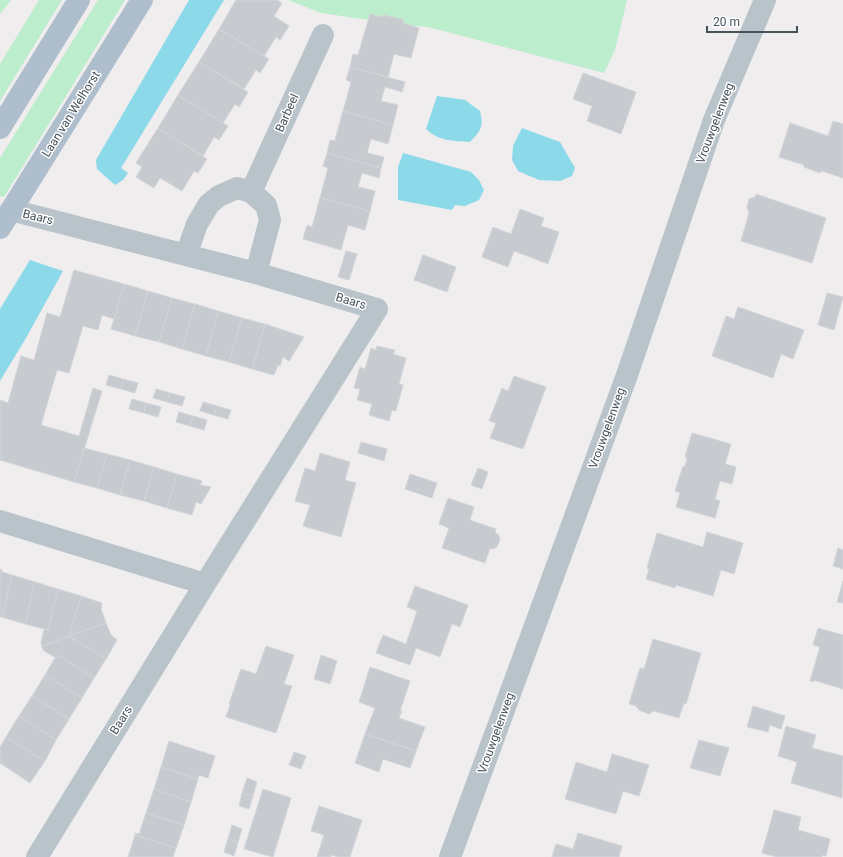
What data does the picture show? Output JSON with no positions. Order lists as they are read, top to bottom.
{
  "streets": {
    "main road": ["Laan van Welhorst"],
    "street": ["Barbeel", "Vrouwgelenweg", "Baars"]
  },
  "crossings": [
    ["Laan van Welhorst", "Baars"]
  ],
  "scale_bar": "20 m"
}
